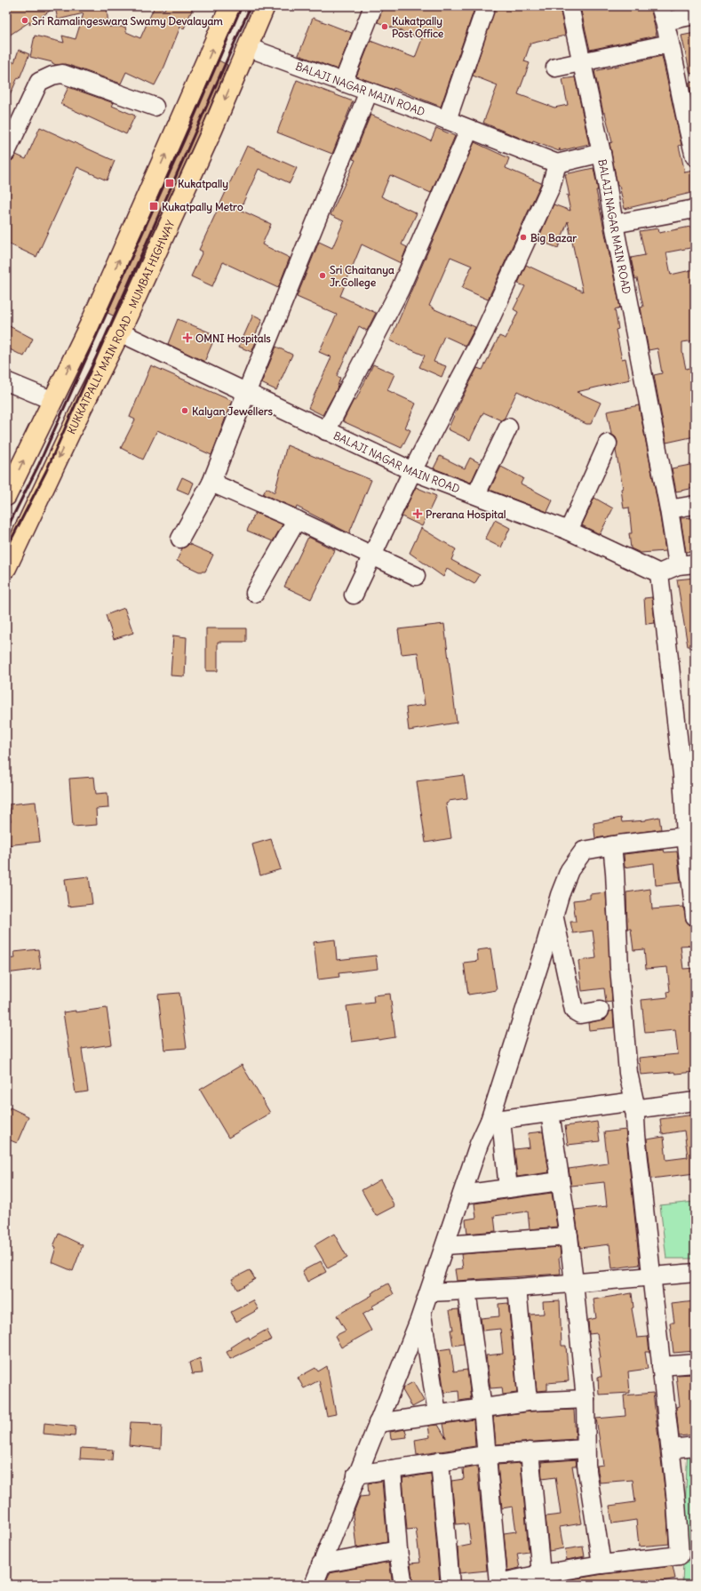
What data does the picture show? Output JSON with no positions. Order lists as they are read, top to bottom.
{
  "streets": {
    "highway": ["KUKKATPALLY MAIN ROAD - MUMBAI HIGHWAY"],
    "street": ["BALAJI NAGAR MAIN ROAD"]
  },
  "crossings": [
    ["BALAJI NAGAR MAIN ROAD", "KUKKATPALLY MAIN ROAD - MUMBAI HIGHWAY"]
  ],
  "places": {
    "other": [
      "Sri Ramalingeswara Swamy Devalayam",
      "Kukatpally Post Office",
      "Big Bazar",
      "Sri Chaitanya Jr.College",
      "Kalyan Jewellers"
    ],
    "transit": ["Kukatpally", "Kukatpally Metro"],
    "health": ["OMNI Hospitals", "Prerana Hospital"]
  }
}
